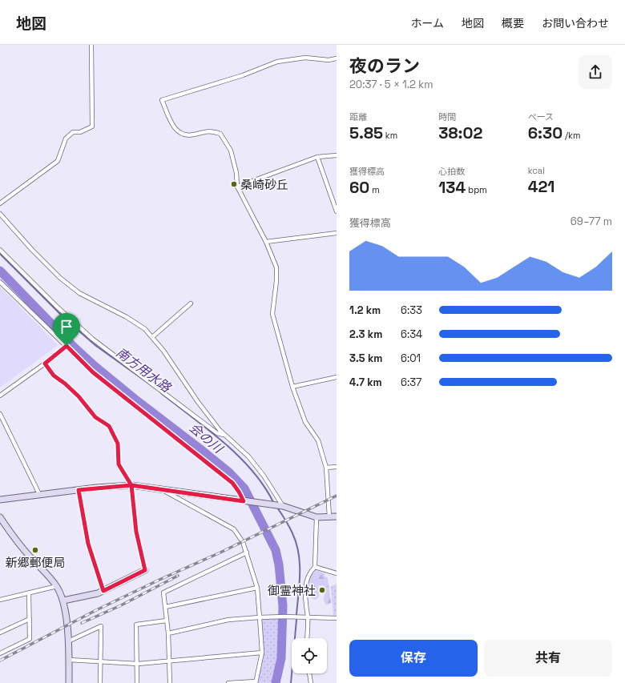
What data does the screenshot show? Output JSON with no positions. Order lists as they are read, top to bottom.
{
  "water": ["南方用水路", "会の川"],
  "places": ["桑崎砂丘", "新郷郵便局", "御霊神社"],
  "page": {
    "header": "地図",
    "nav": [
      "ホーム",
      "地図",
      "概要",
      "お問い合わせ"
    ],
    "heading": ["夜のラン", "20:37 · 5 × 1.2 km"],
    "stats": [
      ["距離", "5.85 km"],
      ["時間", "38:02"],
      ["ペース", "6:30 /km"],
      ["獲得標高", "60 m"],
      ["心拍数", "134 bpm"],
      ["kcal", "421"]
    ],
    "chart": ["獲得標高", "69–77 m"],
    "list": [
      {
        "name": "1.2 km",
        "note": "6:33"
      },
      {
        "name": "2.3 km",
        "note": "6:34"
      },
      {
        "name": "3.5 km",
        "note": "6:01"
      },
      {
        "name": "4.7 km",
        "note": "6:37"
      }
    ],
    "buttons": ["保存", "共有"]
  }
}
